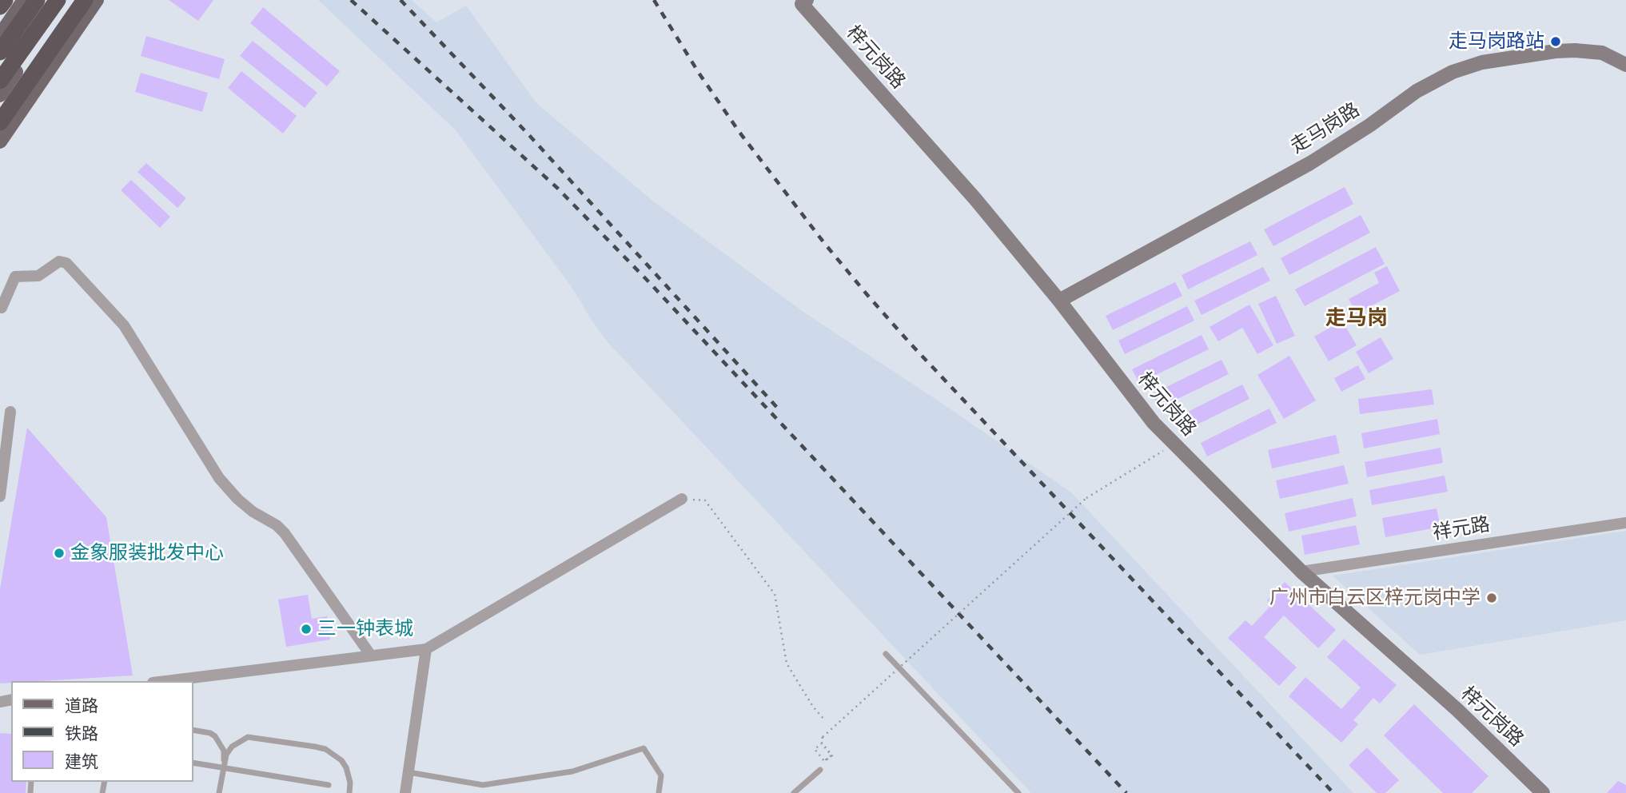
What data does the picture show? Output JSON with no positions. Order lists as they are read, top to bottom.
{
  "streets": {
    "street": ["梓元岗路", "走马岗路", "祥元路"]
  },
  "crossings": [
    ["梓元岗路", "走马岗路"],
    ["梓元岗路", "祥元路"]
  ],
  "districts": ["走马岗"],
  "places": [
    "走马岗路站",
    "金象服装批发中心",
    "广州市白云区梓元岗中学",
    "三一钟表城"
  ],
  "legend": ["道路", "铁路", "建筑"]
}
